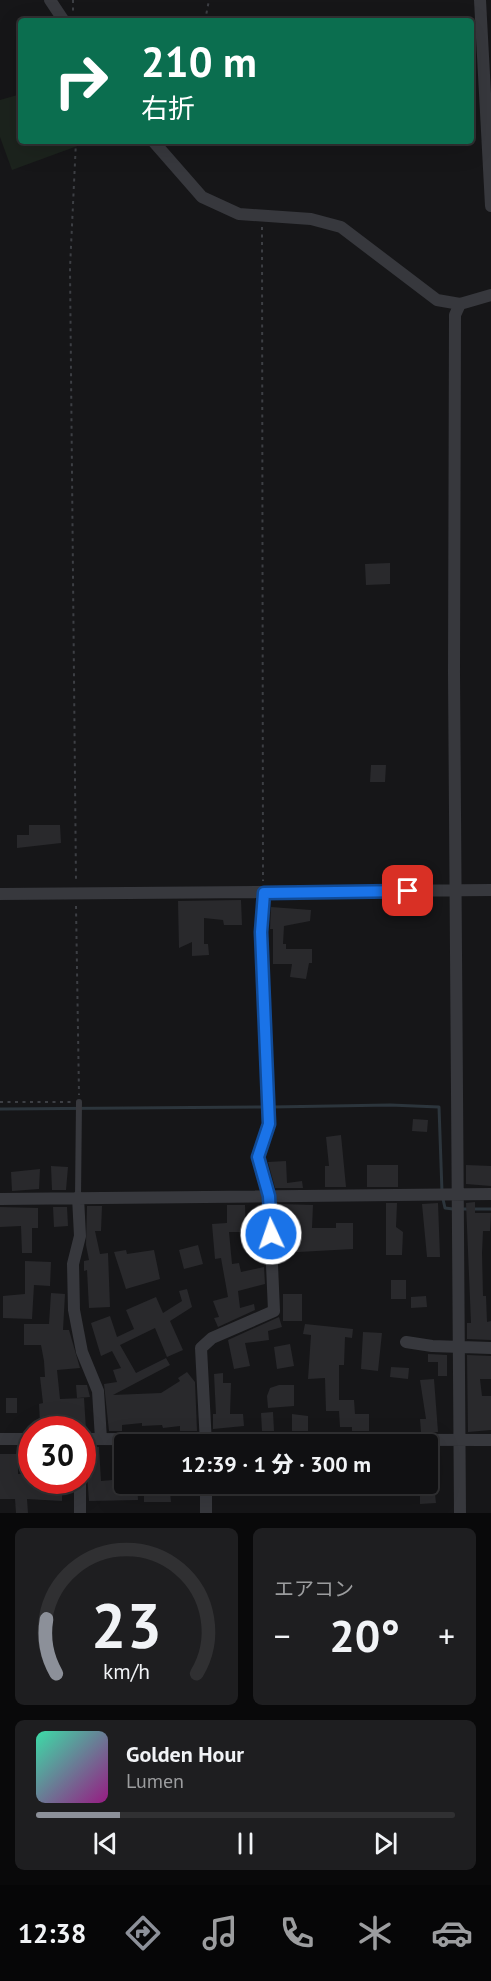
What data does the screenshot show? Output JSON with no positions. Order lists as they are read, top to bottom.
{
  "page": {
    "turn": ["210 m", "右折"],
    "limit": "30",
    "trip": "12:39 · 1 分 · 300 m",
    "tile": "エアコン",
    "heat": ["−", "20°", "+"],
    "song": ["Golden Hour", "Lumen"],
    "tabs": "12:38",
    "gauge": ["23", "km/h"]
  }
}
